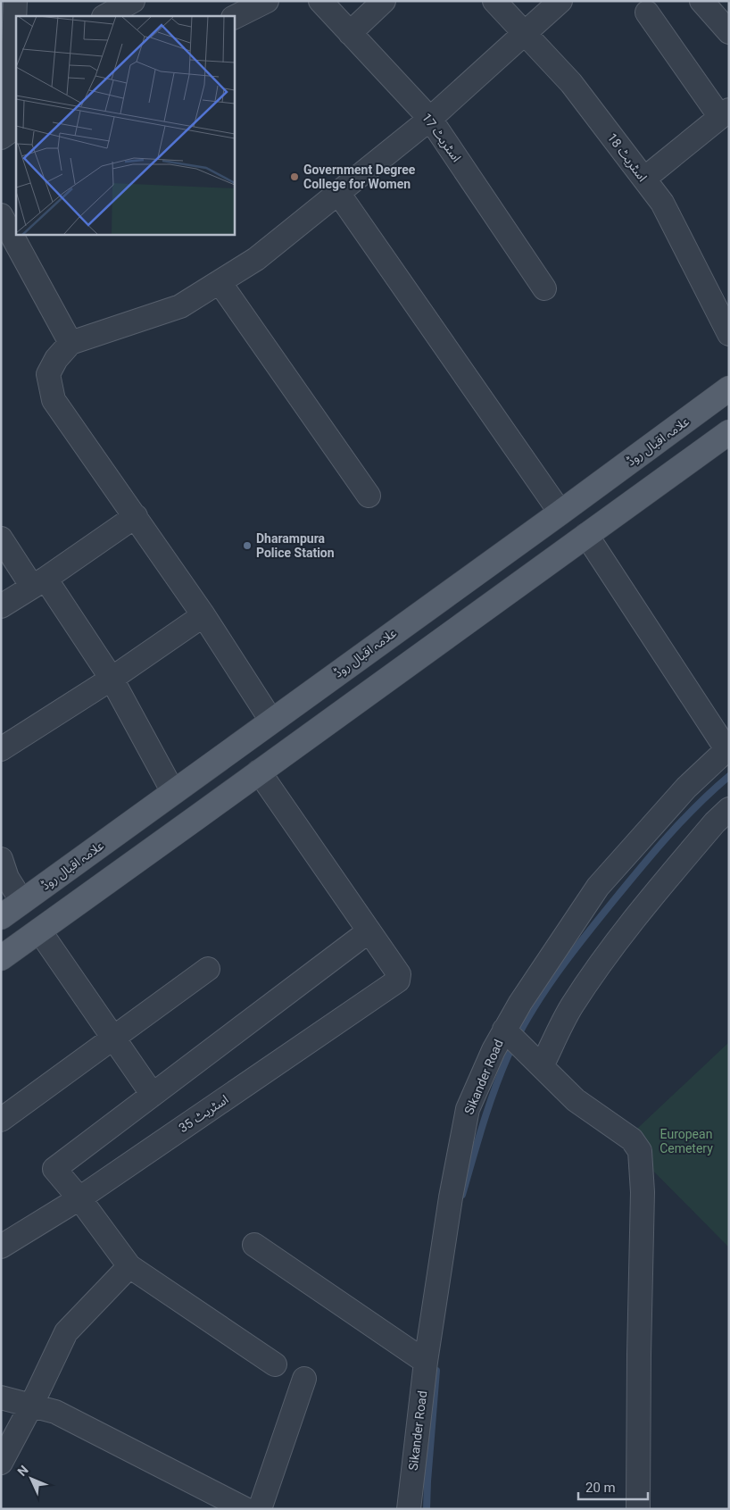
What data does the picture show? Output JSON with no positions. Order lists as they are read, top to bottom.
{
  "streets": {
    "main road": ["علامہ اقبال روڈ"],
    "street": [
      "اسٹریٹ 17",
      "اسٹریٹ 18",
      "Sikander Road",
      "اسٹریٹ 35"
    ]
  },
  "parks": ["European Cemetery"],
  "places": ["Government Degree College for Women", "Dharampura Police Station"],
  "scale_bar": "20 m",
  "north": "top left"
}
